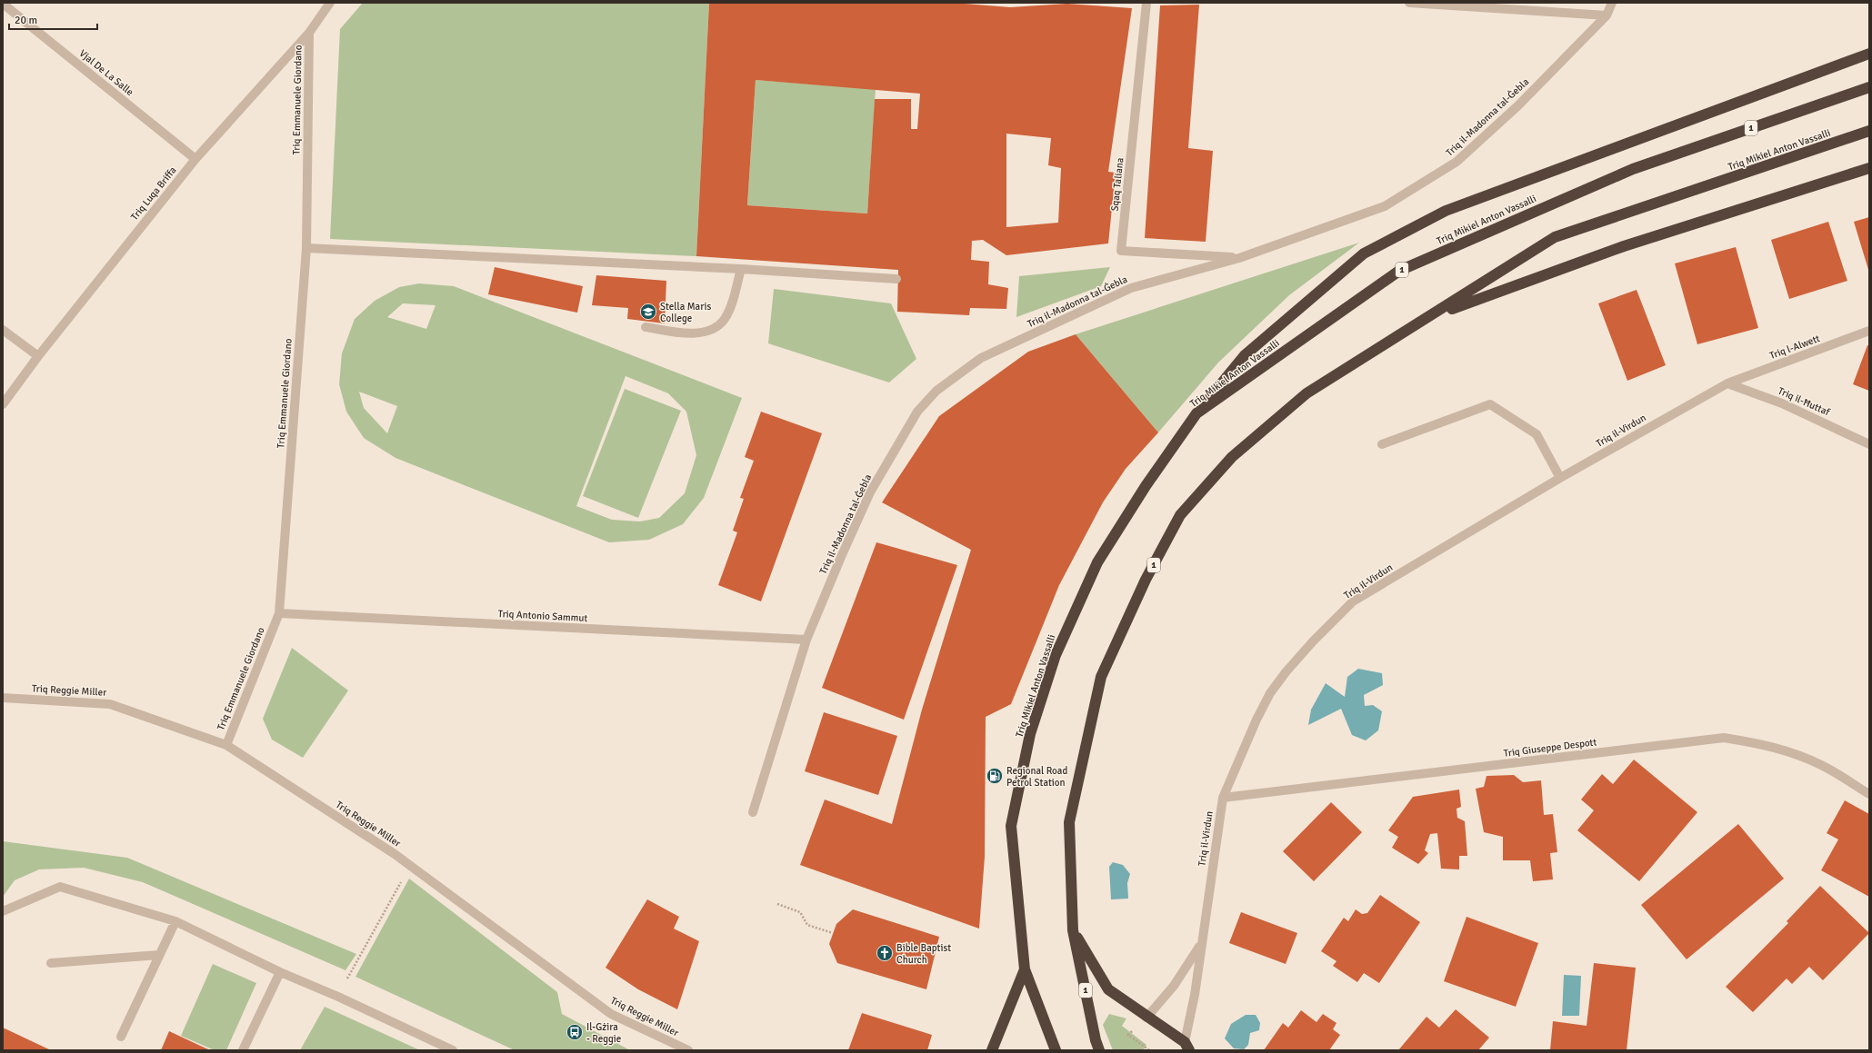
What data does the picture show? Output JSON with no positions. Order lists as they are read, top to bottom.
{
  "streets": {
    "highway": ["1", "Triq Mikiel Anton Vassalli"],
    "street": [
      "Vjal De La Salle",
      "Triq Emmanuele Giordano",
      "Triq il-Madonna tal-Ġebla",
      "Sqaq Taliana",
      "Triq Luqa Briffa",
      "Triq l-Alwett",
      "Triq il-Ħuttaf",
      "Triq il-Virdun",
      "Triq Antonio Sammut",
      "Triq Reggie Miller",
      "Triq Giuseppe Despott"
    ]
  },
  "crossings": [
    ["Vjal De La Salle", "Triq Luqa Briffa"],
    ["Triq Emmanuele Giordano", "Triq Luqa Briffa"],
    ["Triq Emmanuele Giordano", "Triq Antonio Sammut"],
    ["Triq Emmanuele Giordano", "Triq Reggie Miller"],
    ["Triq il-Madonna tal-Ġebla", "Sqaq Taliana"],
    ["Triq il-Madonna tal-Ġebla", "Triq Antonio Sammut"],
    ["1", "Triq Mikiel Anton Vassalli"],
    ["1", "Triq il-Virdun"],
    ["Triq l-Alwett", "Triq il-Ħuttaf"],
    ["Triq l-Alwett", "Triq il-Virdun"],
    ["Triq il-Ħuttaf", "Triq il-Virdun"],
    ["Triq il-Virdun", "Triq Giuseppe Despott"]
  ],
  "places": {
    "school or university": ["Stella Maris College"],
    "fuel station": ["Regional Road Petrol Station"],
    "church": ["Bible Baptist Church"],
    "bus stop": ["Il-Gżira - Reggie"]
  },
  "scale_bar": "20 m"
}
